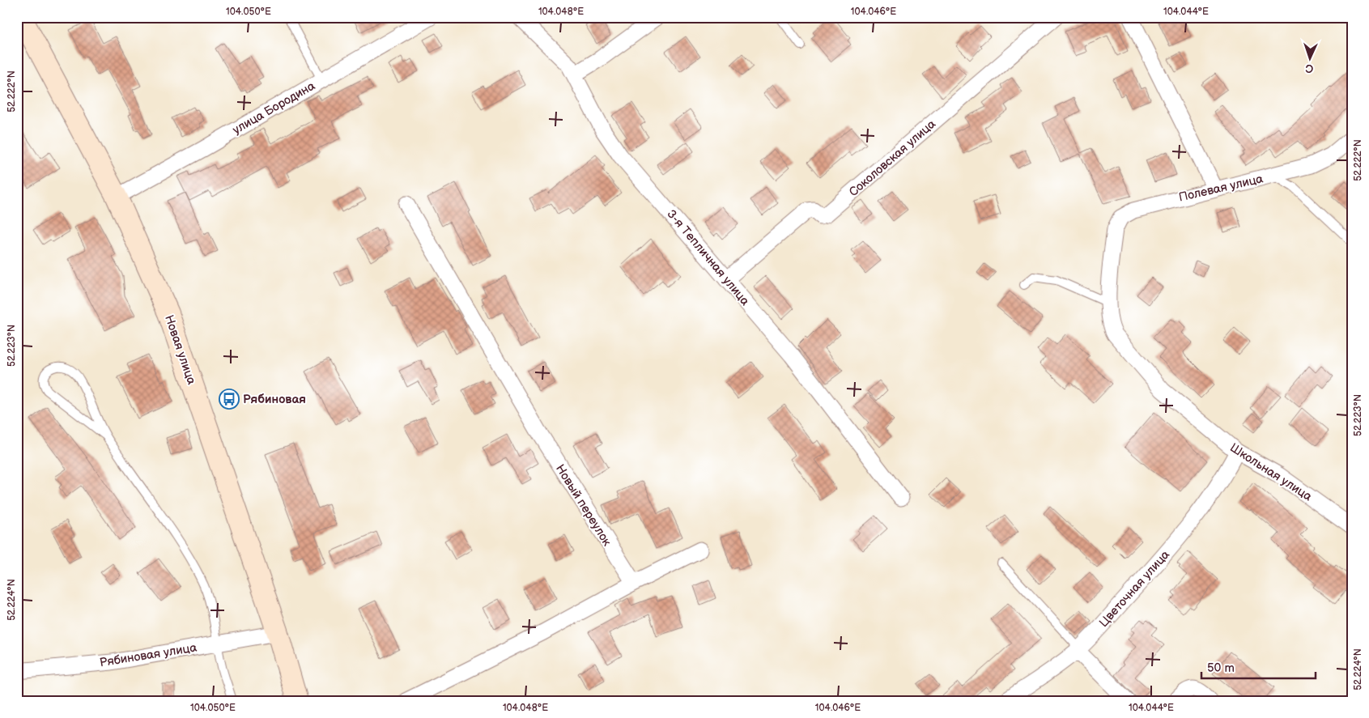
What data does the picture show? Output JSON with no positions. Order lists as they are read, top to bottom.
{
  "streets": {
    "main road": ["Новая улица"],
    "street": [
      "улица Бородина",
      "Соколовская улица",
      "Полевая улица",
      "3-я Тепличная улица",
      "Школьная улица",
      "Новый переулок",
      "Цветочная улица",
      "Рябиновая улица"
    ]
  },
  "crossings": [
    ["улица Бородина", "Новая улица"],
    ["Соколовская улица", "3-я Тепличная улица"],
    ["Полевая улица", "Школьная улица"],
    ["Новая улица", "Рябиновая улица"],
    ["Школьная улица", "Цветочная улица"]
  ],
  "places": {
    "bus stop": ["Рябиновая"]
  },
  "scale_bar": "50 m",
  "north": "bottom",
  "coordinates": [
    "104.050°E",
    "104.048°E",
    "104.046°E",
    "104.044°E",
    "52.222°N",
    "52.223°N",
    "52.224°N"
  ]
}
